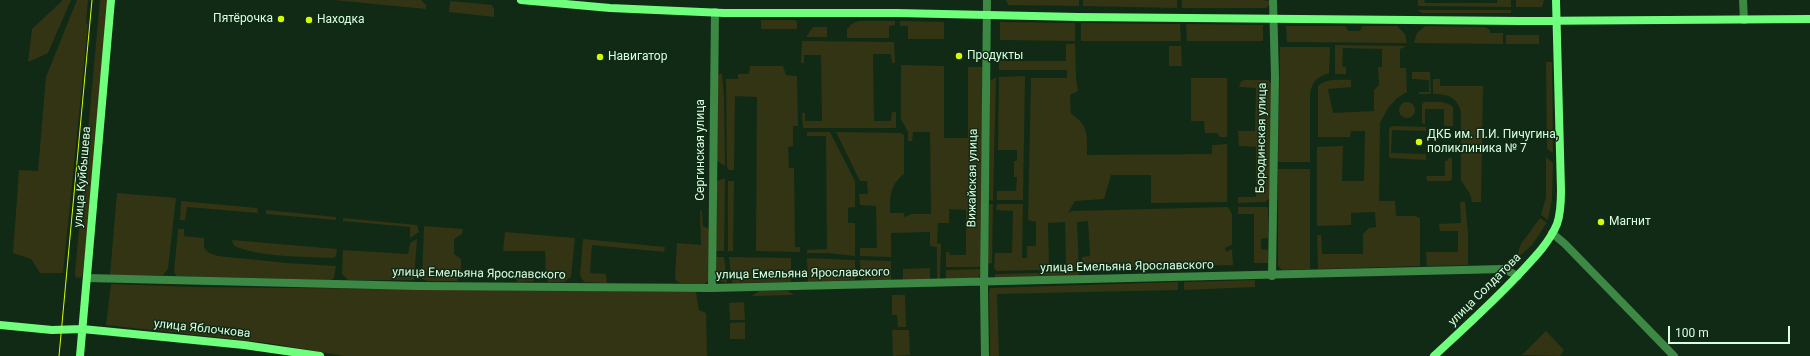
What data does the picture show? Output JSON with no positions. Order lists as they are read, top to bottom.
{
  "streets": {
    "main road": ["улица Куйбышева", "улица Солдатова", "улица Яблочкова"],
    "street": [
      "Бородинская улица",
      "Сергинская улица",
      "Вижайская улица",
      "улица Емельяна Ярославского"
    ]
  },
  "crossings": [
    ["Бородинская улица", "улица Емельяна Ярославского"],
    ["Сергинская улица", "улица Емельяна Ярославского"],
    ["улица Куйбышева", "улица Емельяна Ярославского"],
    ["улица Куйбышева", "улица Яблочкова"],
    ["Вижайская улица", "улица Емельяна Ярославского"],
    ["улица Емельяна Ярославского", "улица Солдатова"]
  ],
  "places": [
    "Пятёрочка",
    "Находка",
    "Продукты",
    "Навигатор",
    "ДКБ им. П.И. Пичугина, поликлиника № 7",
    "Магнит"
  ],
  "scale_bar": "100 m"
}
